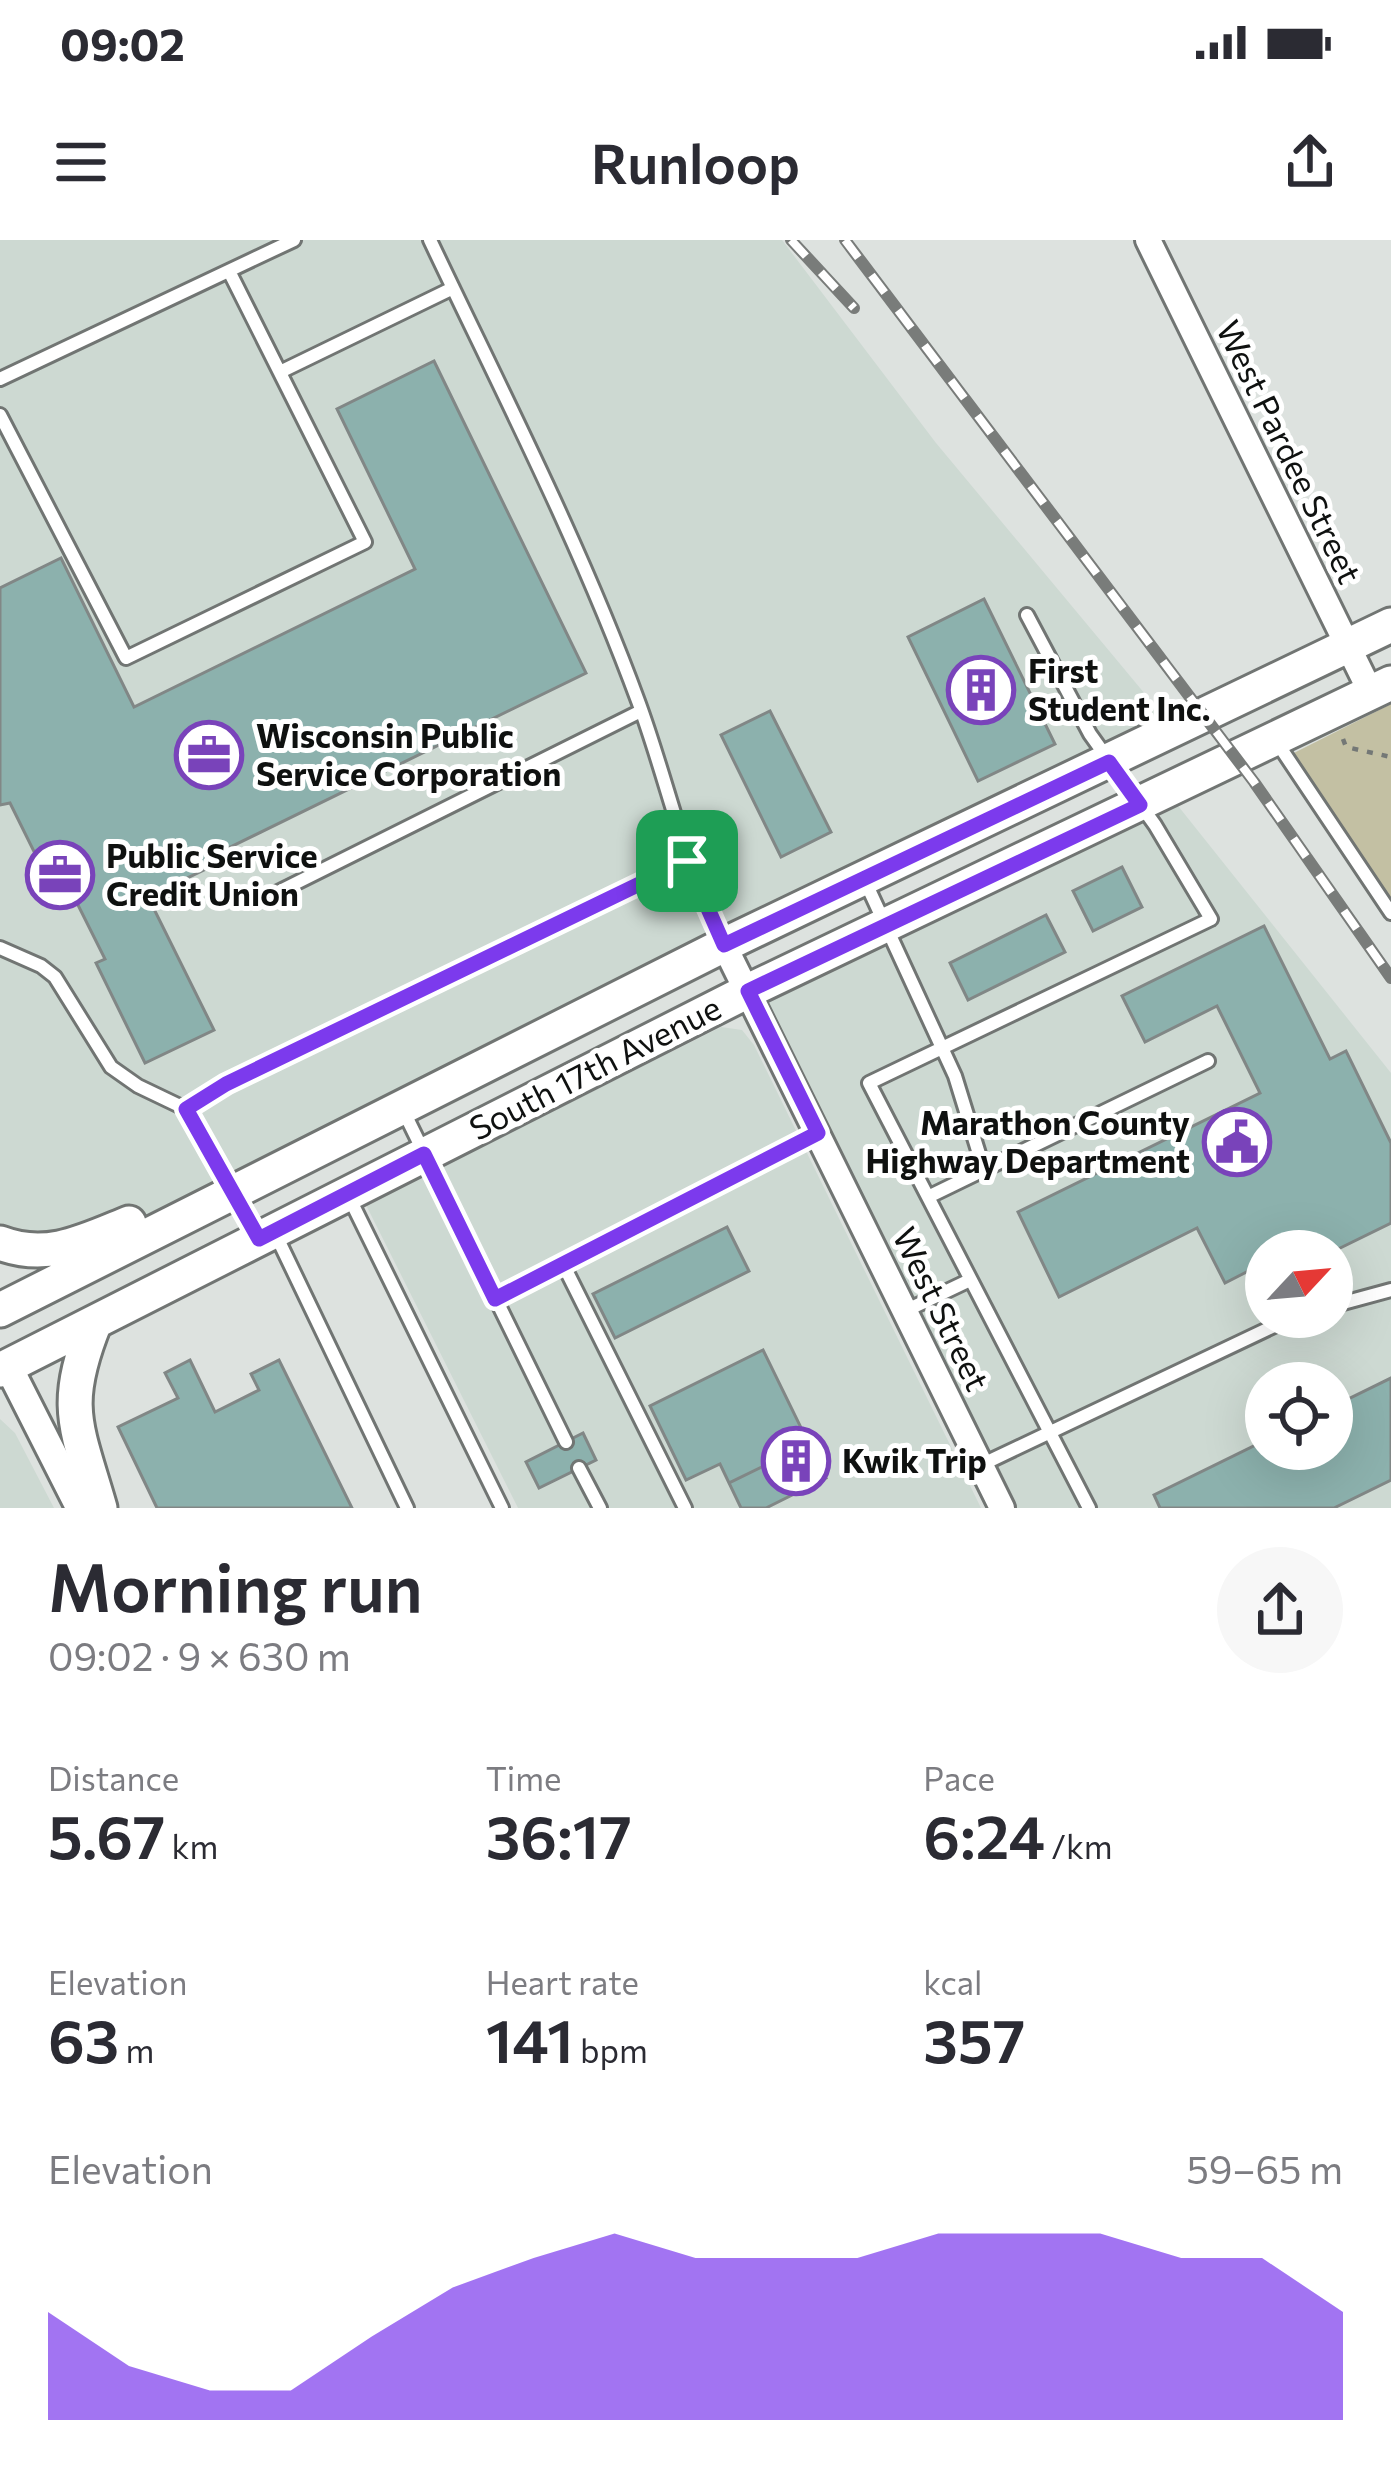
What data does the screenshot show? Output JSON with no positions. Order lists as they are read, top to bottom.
{
  "streets": {
    "main road": ["South 17th Avenue"],
    "street": ["West Pardee Street", "West Street"]
  },
  "crossings": [
    ["West Pardee Street", "South 17th Avenue"],
    ["South 17th Avenue", "West Street"]
  ],
  "places": {
    "building": ["First Student Inc.", "Kwik Trip"],
    "office": ["Wisconsin Public Service Corporation", "Public Service Credit Union"],
    "public building": ["Marathon County Highway Department"]
  },
  "north": "top right",
  "page": {
    "status": "09:02",
    "header": "Runloop",
    "heading": ["Morning run", "09:02 · 9 × 630 m"],
    "stats": [
      ["Distance", "5.67 km"],
      ["Time", "36:17"],
      ["Pace", "6:24 /km"],
      ["Elevation", "63 m"],
      ["Heart rate", "141 bpm"],
      ["kcal", "357"]
    ],
    "chart": ["Elevation", "59–65 m"]
  }
}
